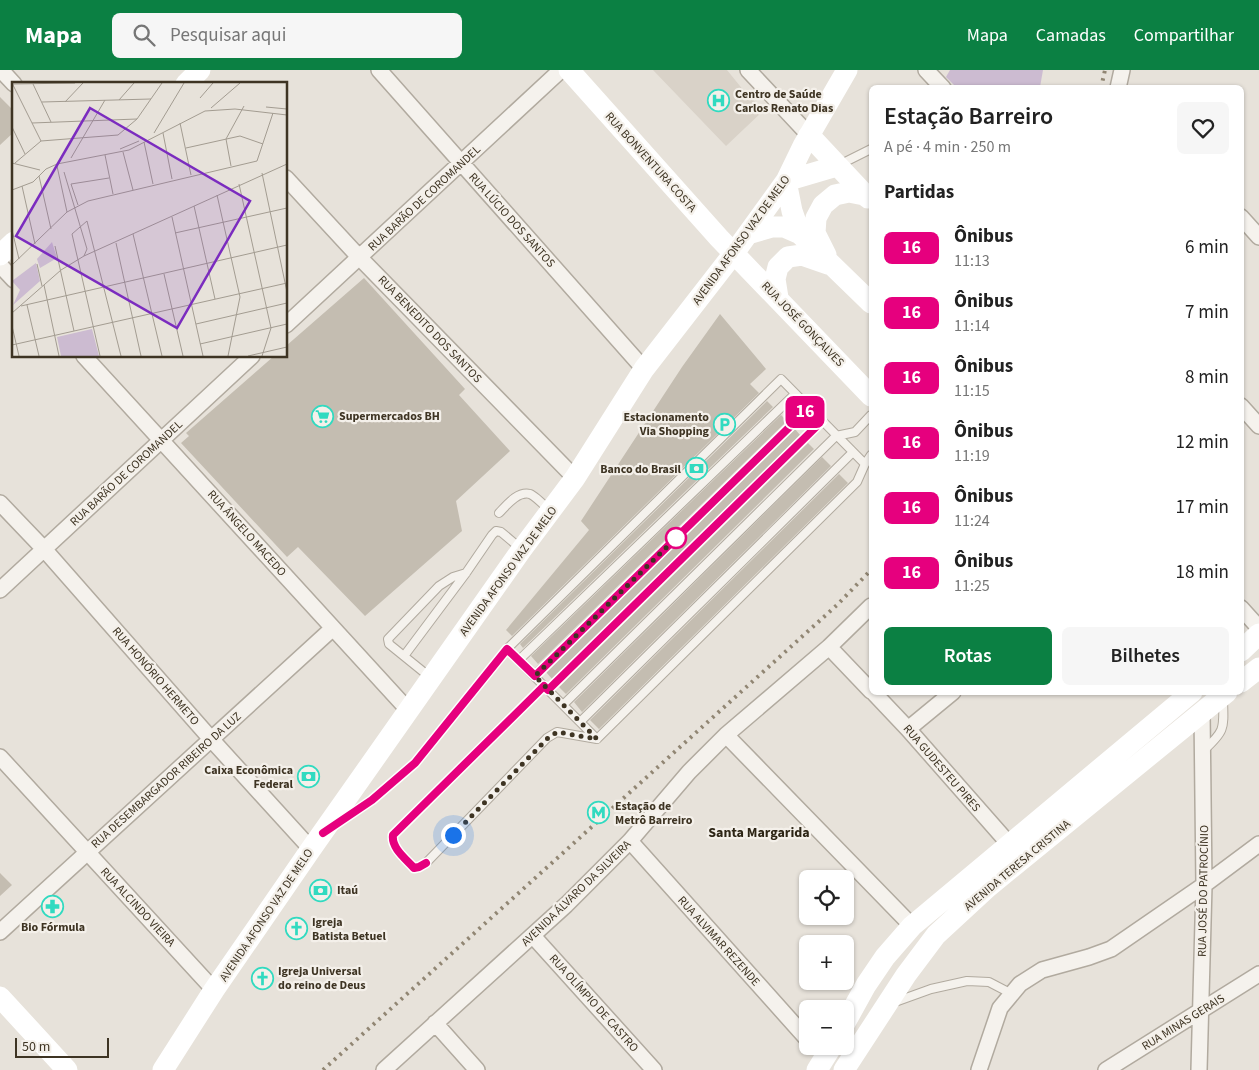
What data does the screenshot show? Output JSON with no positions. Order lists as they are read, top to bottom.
{
  "streets": {
    "main road": [
      "RUA BONVENTURA COSTA",
      "AVENIDA AFONSO VAZ DE MELO",
      "RUA JOSÉ GONÇALVES",
      "AVENIDA TERESA CRISTINA"
    ],
    "street": [
      "RUA BARÃO DE COROMANDEL",
      "RUA LÚCIO DOS SANTOS",
      "RUA BENEDITO DOS SANTOS",
      "RUA ÂNGELO MACEDO",
      "RUA HONÓRIO HERMETO",
      "RUA GUDESTEU PIRES",
      "RUA DESEMBARGADOR RIBEIRO DA LUZ",
      "RUA JOSÉ DO PATROCÍNIO",
      "AVENIDA ÁLVARO DA SILVEIRA",
      "RUA ALCINDO VIEIRA",
      "RUA ALVIMAR REZENDE",
      "RUA OLÍMPIO DE CASTRO",
      "RUA MINAS GERAIS"
    ]
  },
  "crossings": [
    ["RUA BONVENTURA COSTA", "AVENIDA AFONSO VAZ DE MELO"],
    ["RUA BONVENTURA COSTA", "RUA JOSÉ GONÇALVES"],
    ["RUA BARÃO DE COROMANDEL", "RUA LÚCIO DOS SANTOS"],
    ["RUA BARÃO DE COROMANDEL", "RUA BENEDITO DOS SANTOS"],
    ["RUA BARÃO DE COROMANDEL", "RUA ÂNGELO MACEDO"],
    ["RUA BARÃO DE COROMANDEL", "RUA HONÓRIO HERMETO"],
    ["RUA LÚCIO DOS SANTOS", "AVENIDA AFONSO VAZ DE MELO"],
    ["AVENIDA AFONSO VAZ DE MELO", "RUA JOSÉ GONÇALVES"],
    ["AVENIDA AFONSO VAZ DE MELO", "RUA BENEDITO DOS SANTOS"],
    ["AVENIDA AFONSO VAZ DE MELO", "RUA ÂNGELO MACEDO"],
    ["AVENIDA AFONSO VAZ DE MELO", "RUA HONÓRIO HERMETO"],
    ["AVENIDA AFONSO VAZ DE MELO", "RUA ALCINDO VIEIRA"],
    ["RUA ÂNGELO MACEDO", "RUA DESEMBARGADOR RIBEIRO DA LUZ"],
    ["RUA HONÓRIO HERMETO", "RUA DESEMBARGADOR RIBEIRO DA LUZ"],
    ["RUA GUDESTEU PIRES", "AVENIDA TERESA CRISTINA"],
    ["RUA GUDESTEU PIRES", "AVENIDA ÁLVARO DA SILVEIRA"],
    ["RUA DESEMBARGADOR RIBEIRO DA LUZ", "RUA ALCINDO VIEIRA"],
    ["AVENIDA TERESA CRISTINA", "RUA JOSÉ DO PATROCÍNIO"],
    ["RUA JOSÉ DO PATROCÍNIO", "RUA MINAS GERAIS"],
    ["AVENIDA ÁLVARO DA SILVEIRA", "RUA ALVIMAR REZENDE"],
    ["AVENIDA ÁLVARO DA SILVEIRA", "RUA OLÍMPIO DE CASTRO"]
  ],
  "districts": ["Santa Margarida"],
  "places": {
    "hospital": ["Centro de Saúde Carlos Renato Dias"],
    "supermarket": ["Supermercados BH"],
    "parking": ["Estacionamento Via Shopping"],
    "bank": ["Banco do Brasil", "Caixa Econômica Federal", "Itaú"],
    "metro station": ["Estação de Metrô Barreiro"],
    "pharmacy": ["Bio Fórmula"],
    "church": ["Igreja Batista Betuel", "Igreja Universal do reino de Deus"]
  },
  "lines": ["bus line 16"],
  "scale_bar": "50 m",
  "page": {
    "header": "Mapa",
    "search": "Pesquisar aqui",
    "nav": ["Mapa", "Camadas", "Compartilhar"],
    "on_map": "16",
    "heading": [
      ["Estação Barreiro", "A pé · 4 min · 250 m"],
      "Partidas"
    ],
    "list": [
      {
        "mark": "16",
        "name": "Ônibus",
        "note": "11:13",
        "value": "6 min"
      },
      {
        "mark": "16",
        "name": "Ônibus",
        "note": "11:14",
        "value": "7 min"
      },
      {
        "mark": "16",
        "name": "Ônibus",
        "note": "11:15",
        "value": "8 min"
      },
      {
        "mark": "16",
        "name": "Ônibus",
        "note": "11:19",
        "value": "12 min"
      },
      {
        "mark": "16",
        "name": "Ônibus",
        "note": "11:24",
        "value": "17 min"
      },
      {
        "mark": "16",
        "name": "Ônibus",
        "note": "11:25",
        "value": "18 min"
      }
    ],
    "buttons": ["Rotas", "Bilhetes"],
    "map_buttons": ["+", "−"],
    "scale": "50 m"
  }
}
